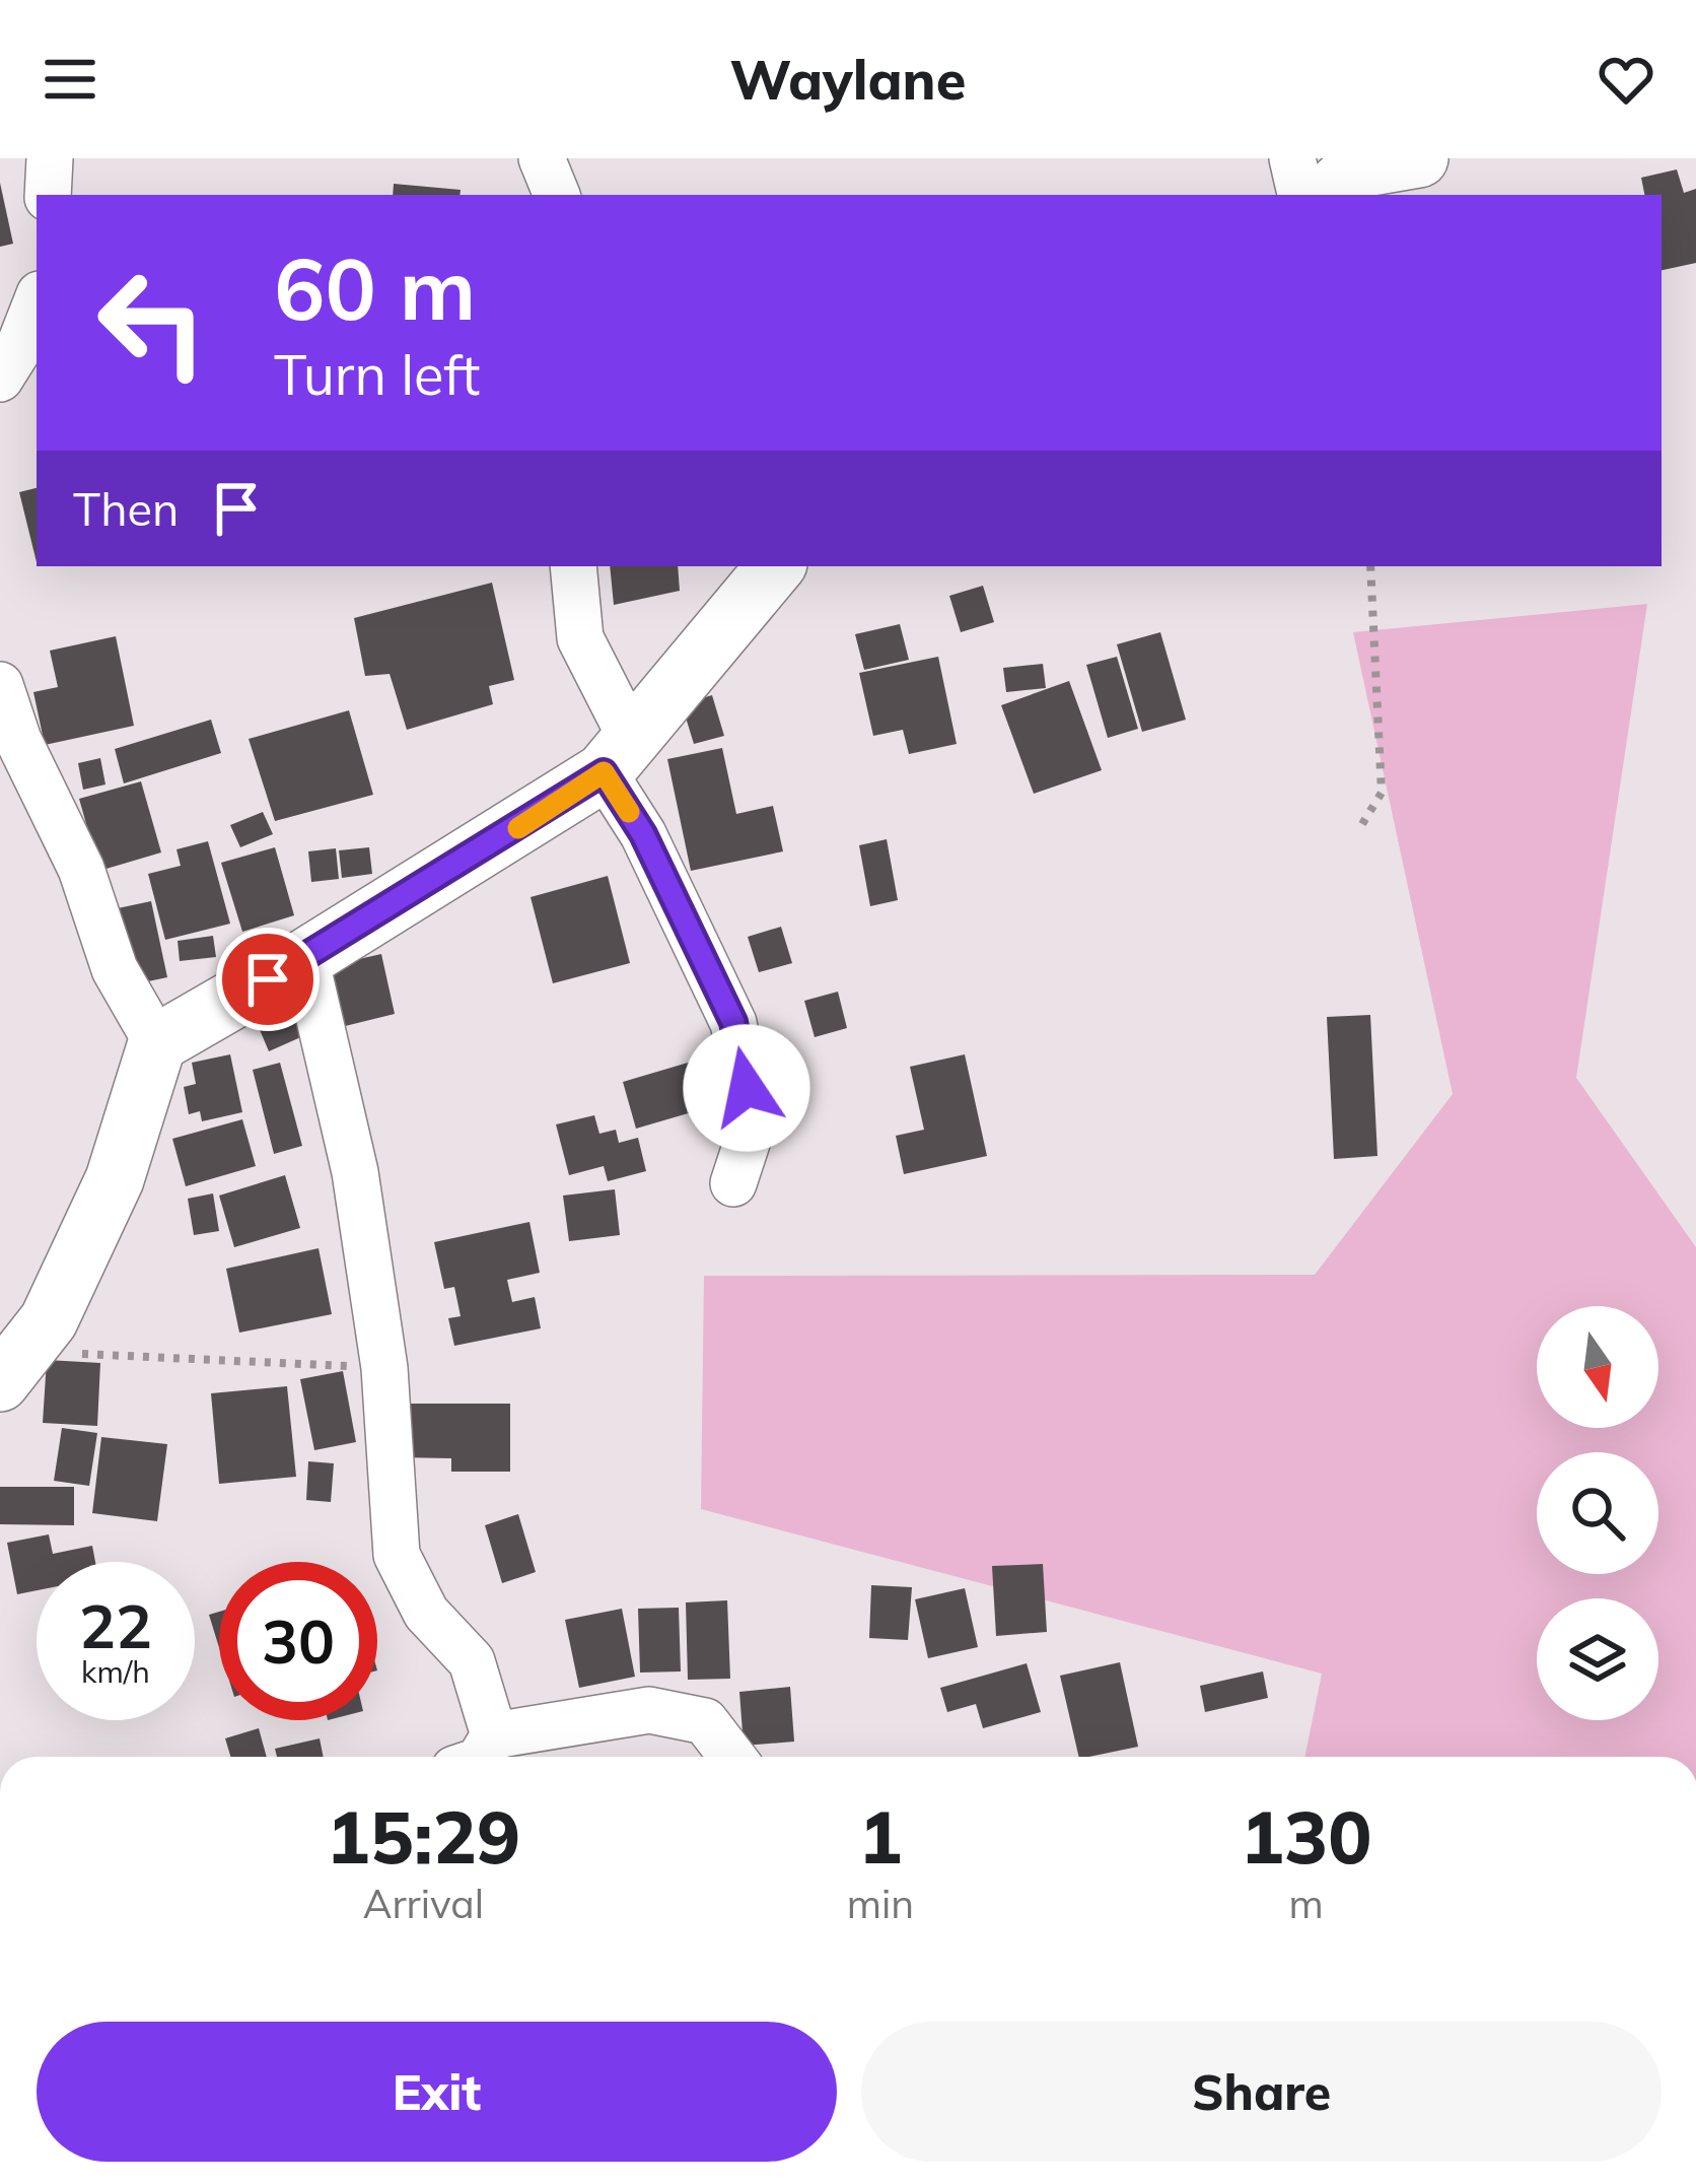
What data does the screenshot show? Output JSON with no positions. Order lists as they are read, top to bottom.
{
  "north": "bottom",
  "page": {
    "header": "Waylane",
    "turn": ["60 m", "Turn left"],
    "then": "Then",
    "speed": "22 km/h",
    "limit": "30",
    "eta": [
      "15:29",
      "Arrival",
      "1",
      "min",
      "130",
      "m"
    ],
    "buttons": ["Exit", "Share"]
  }
}
